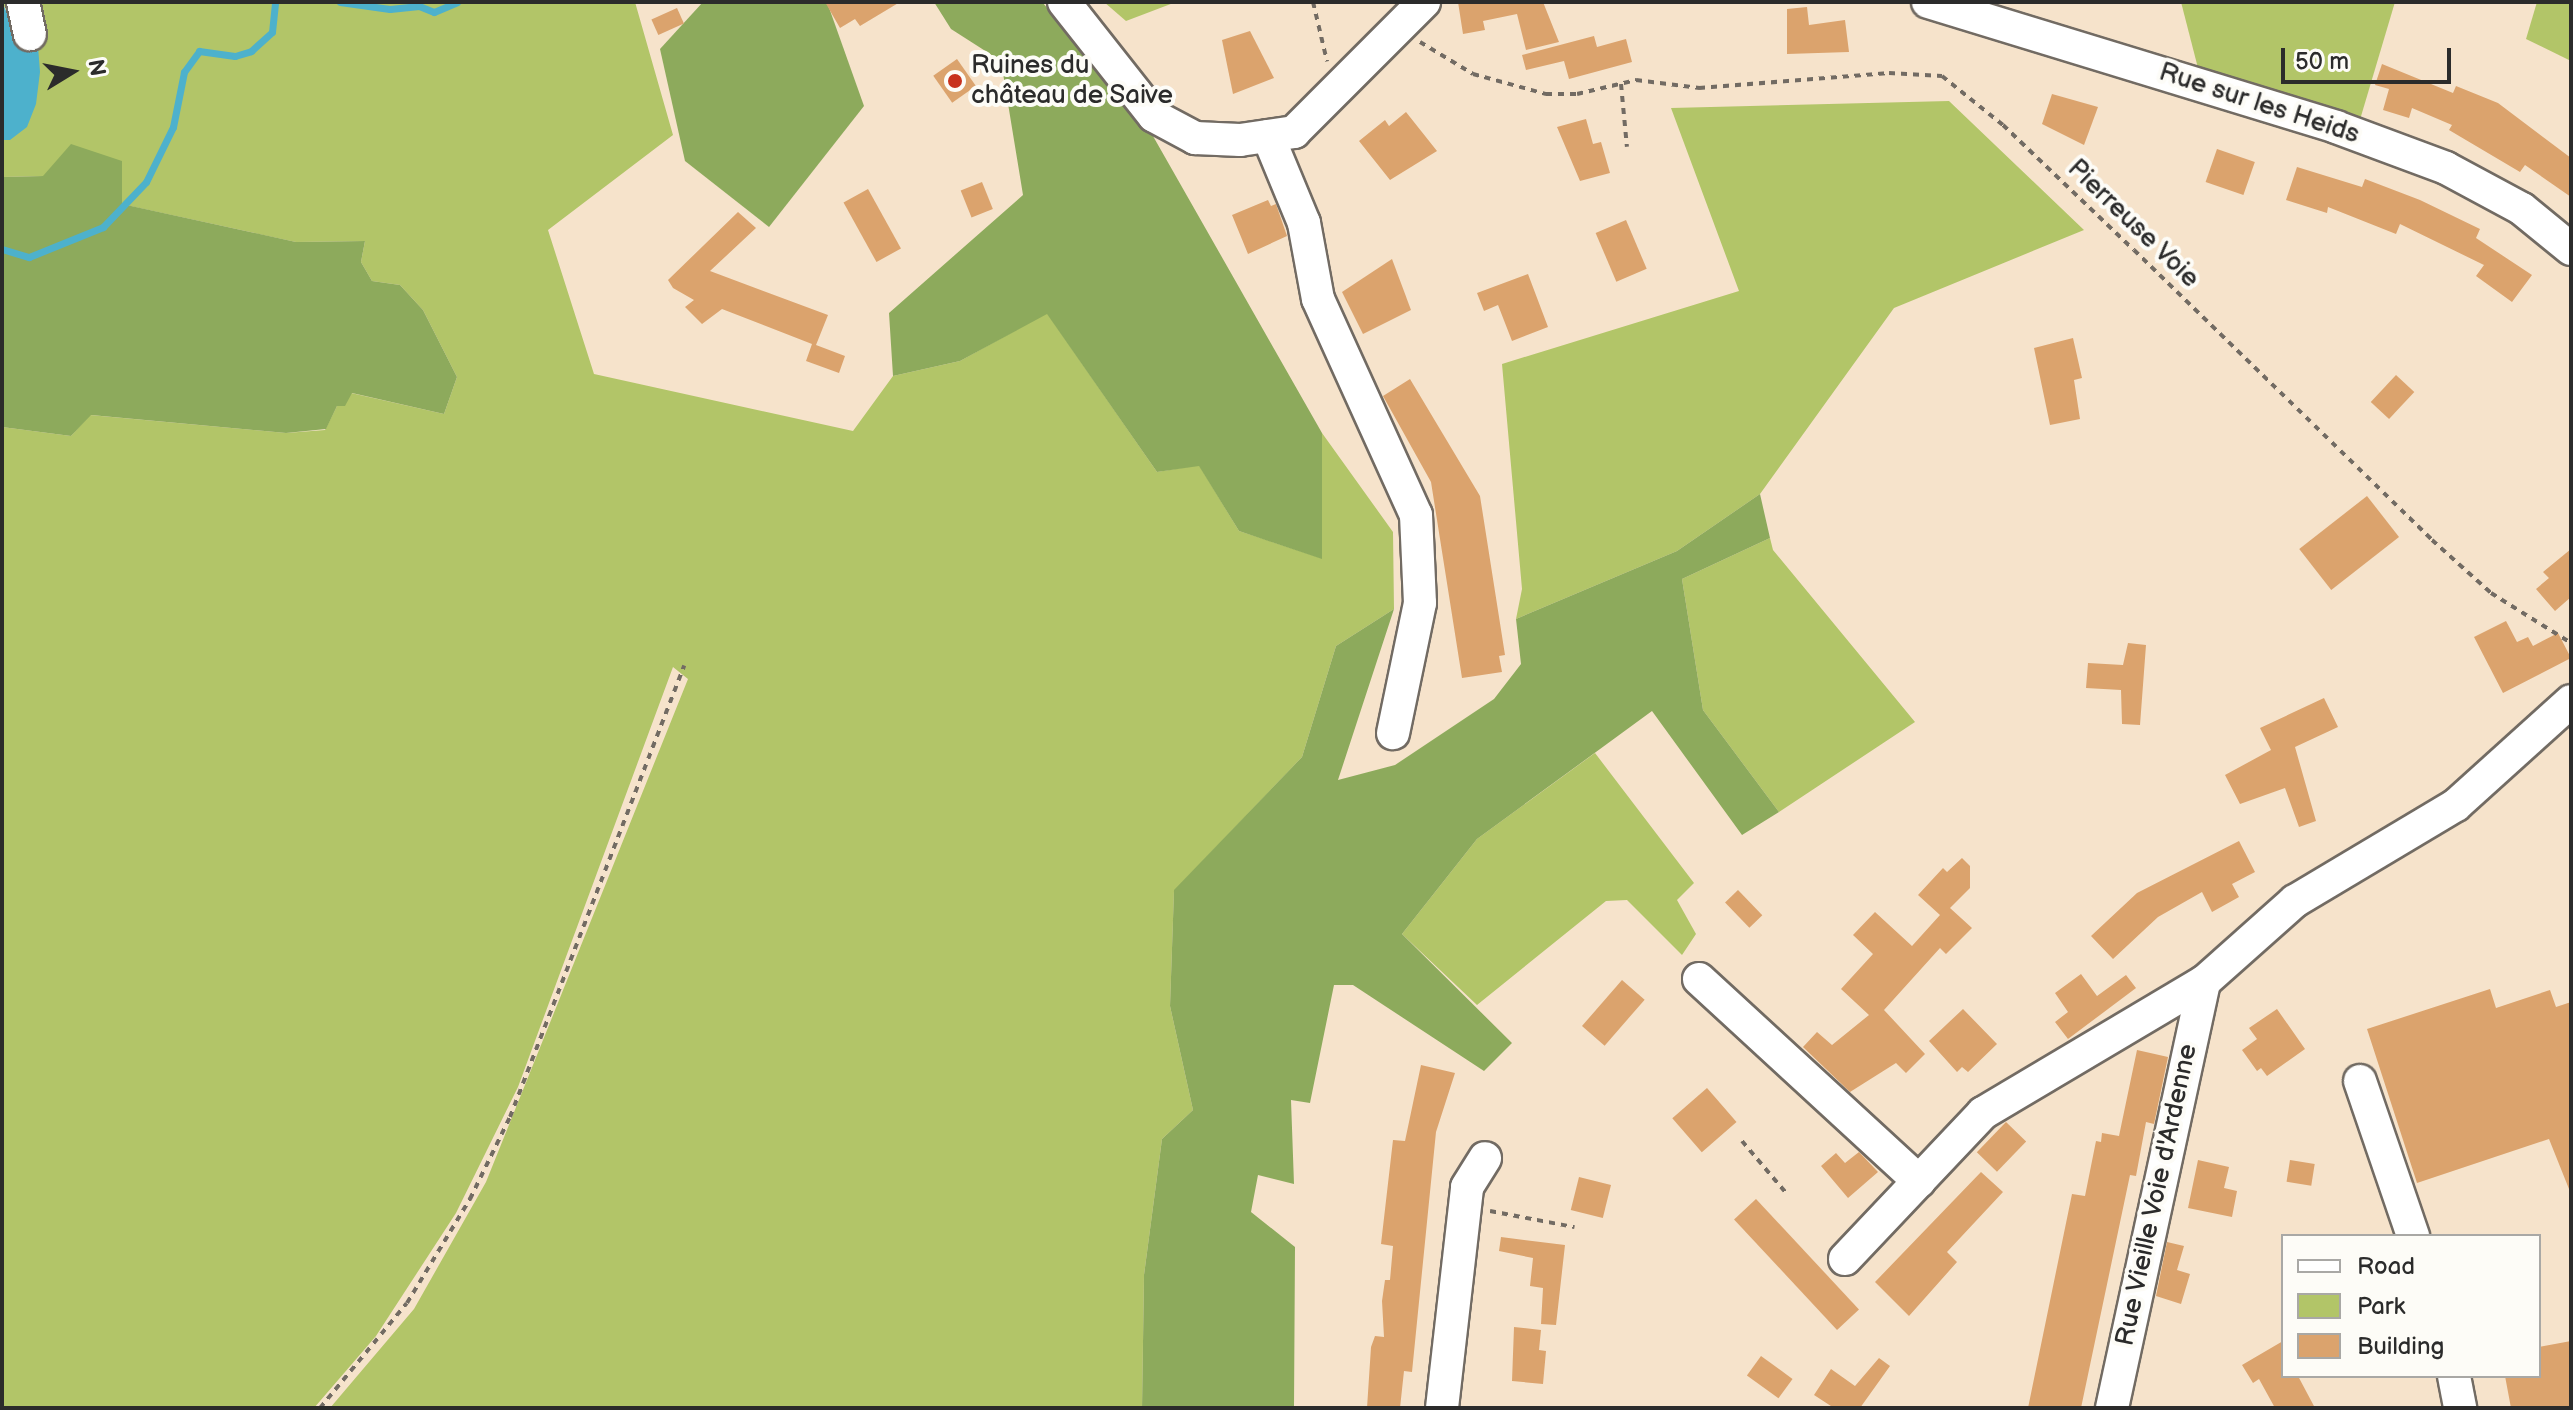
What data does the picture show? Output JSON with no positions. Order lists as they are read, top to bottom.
{
  "streets": {
    "street": ["Rue sur les Heids", "Rue Vieille Voie d'Ardenne"],
    "path": ["Pierreuse Voie"]
  },
  "places": ["Ruines du château de Saive"],
  "legend": ["Road", "Park", "Building"],
  "scale_bar": "50 m",
  "north": "right"
}
